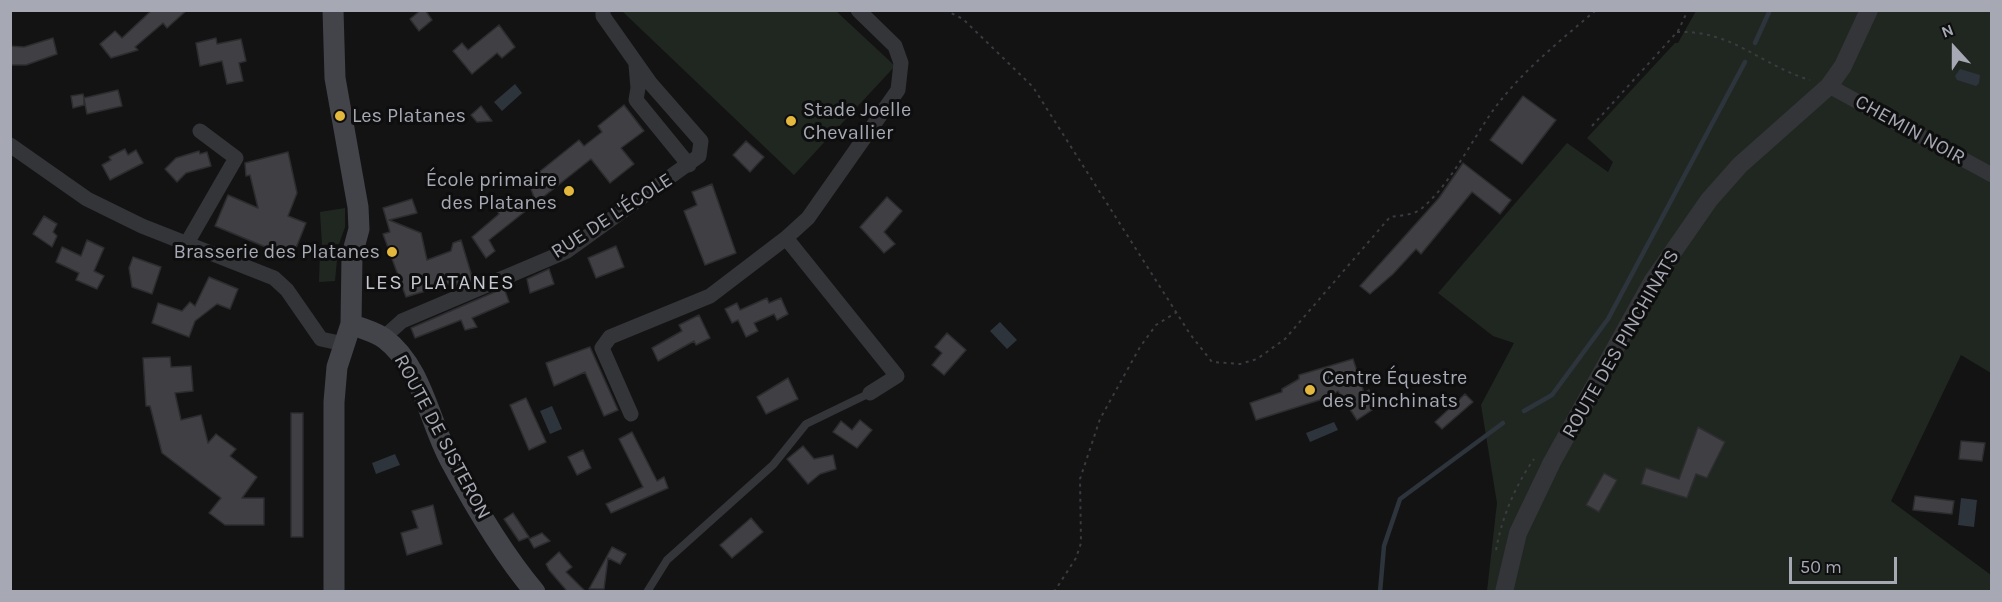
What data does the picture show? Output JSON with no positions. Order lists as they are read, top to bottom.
{
  "streets": {
    "main road": ["ROUTE DE SISTERON"],
    "street": ["CHEMIN NOIR", "RUE DE L'ÉCOLE", "ROUTE DES PINCHINATS"]
  },
  "crossings": [
    ["CHEMIN NOIR", "ROUTE DES PINCHINATS"],
    ["RUE DE L'ÉCOLE", "ROUTE DE SISTERON"]
  ],
  "districts": ["LES PLATANES"],
  "places": [
    "Les Platanes",
    "Stade Joelle Chevallier",
    "École primaire des Platanes",
    "Brasserie des Platanes",
    "Centre Équestre des Pinchinats"
  ],
  "scale_bar": "50 m",
  "north": "top"
}
